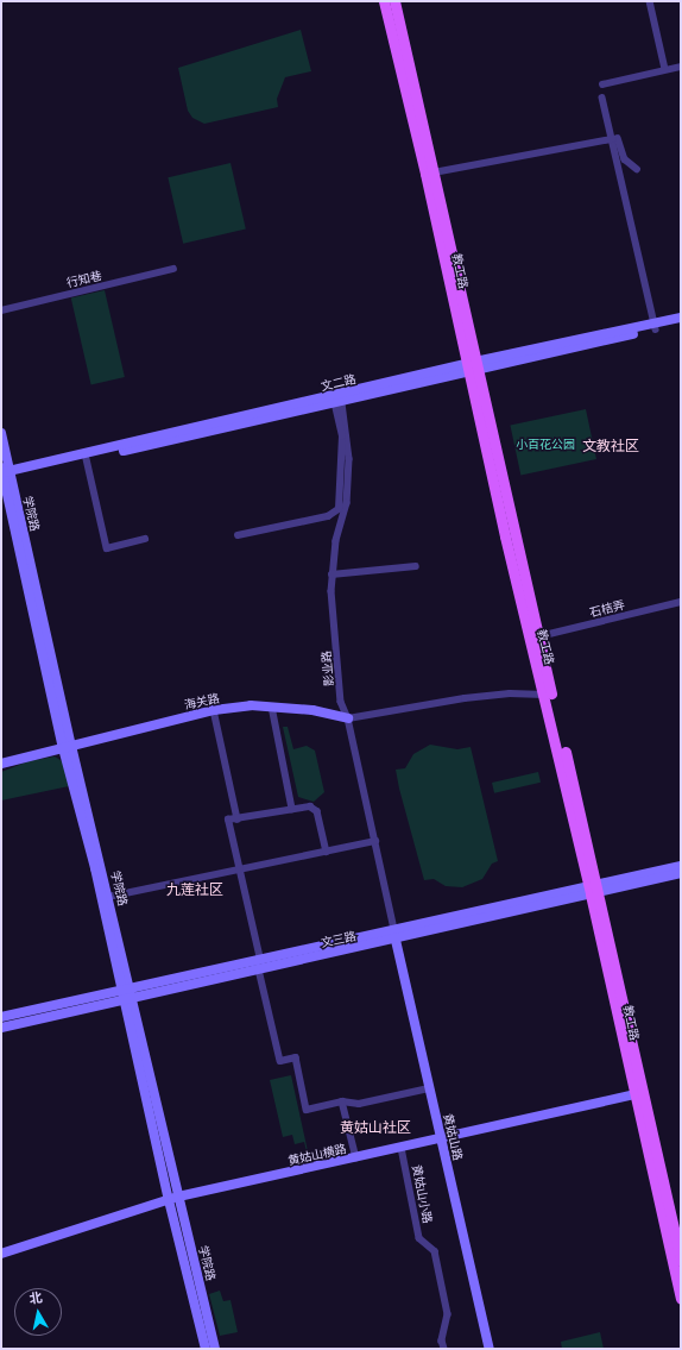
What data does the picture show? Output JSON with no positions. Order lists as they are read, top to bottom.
{
  "streets": {
    "main road": [
      "教工路",
      "文二路",
      "学院路",
      "海关路",
      "文三路",
      "黄姑山路",
      "黄姑山横路"
    ],
    "street": [
      "行知巷",
      "石桔弄",
      "影业路",
      "黄姑山小路"
    ]
  },
  "crossings": [
    ["教工路", "文二路"],
    ["教工路", "石桔弄"],
    ["教工路", "文三路"],
    ["教工路", "黄姑山横路"],
    ["文二路", "学院路"],
    ["文二路", "影业路"],
    ["学院路", "海关路"],
    ["学院路", "文三路"],
    ["学院路", "黄姑山横路"],
    ["影业路", "海关路"],
    ["影业路", "文三路"],
    ["影业路", "黄姑山路"],
    ["文三路", "黄姑山路"],
    ["黄姑山路", "黄姑山横路"],
    ["黄姑山横路", "黄姑山小路"]
  ],
  "districts": ["文教社区", "九莲社区", "黄姑山社区"],
  "parks": ["小百花公园"],
  "north": "top"
}
